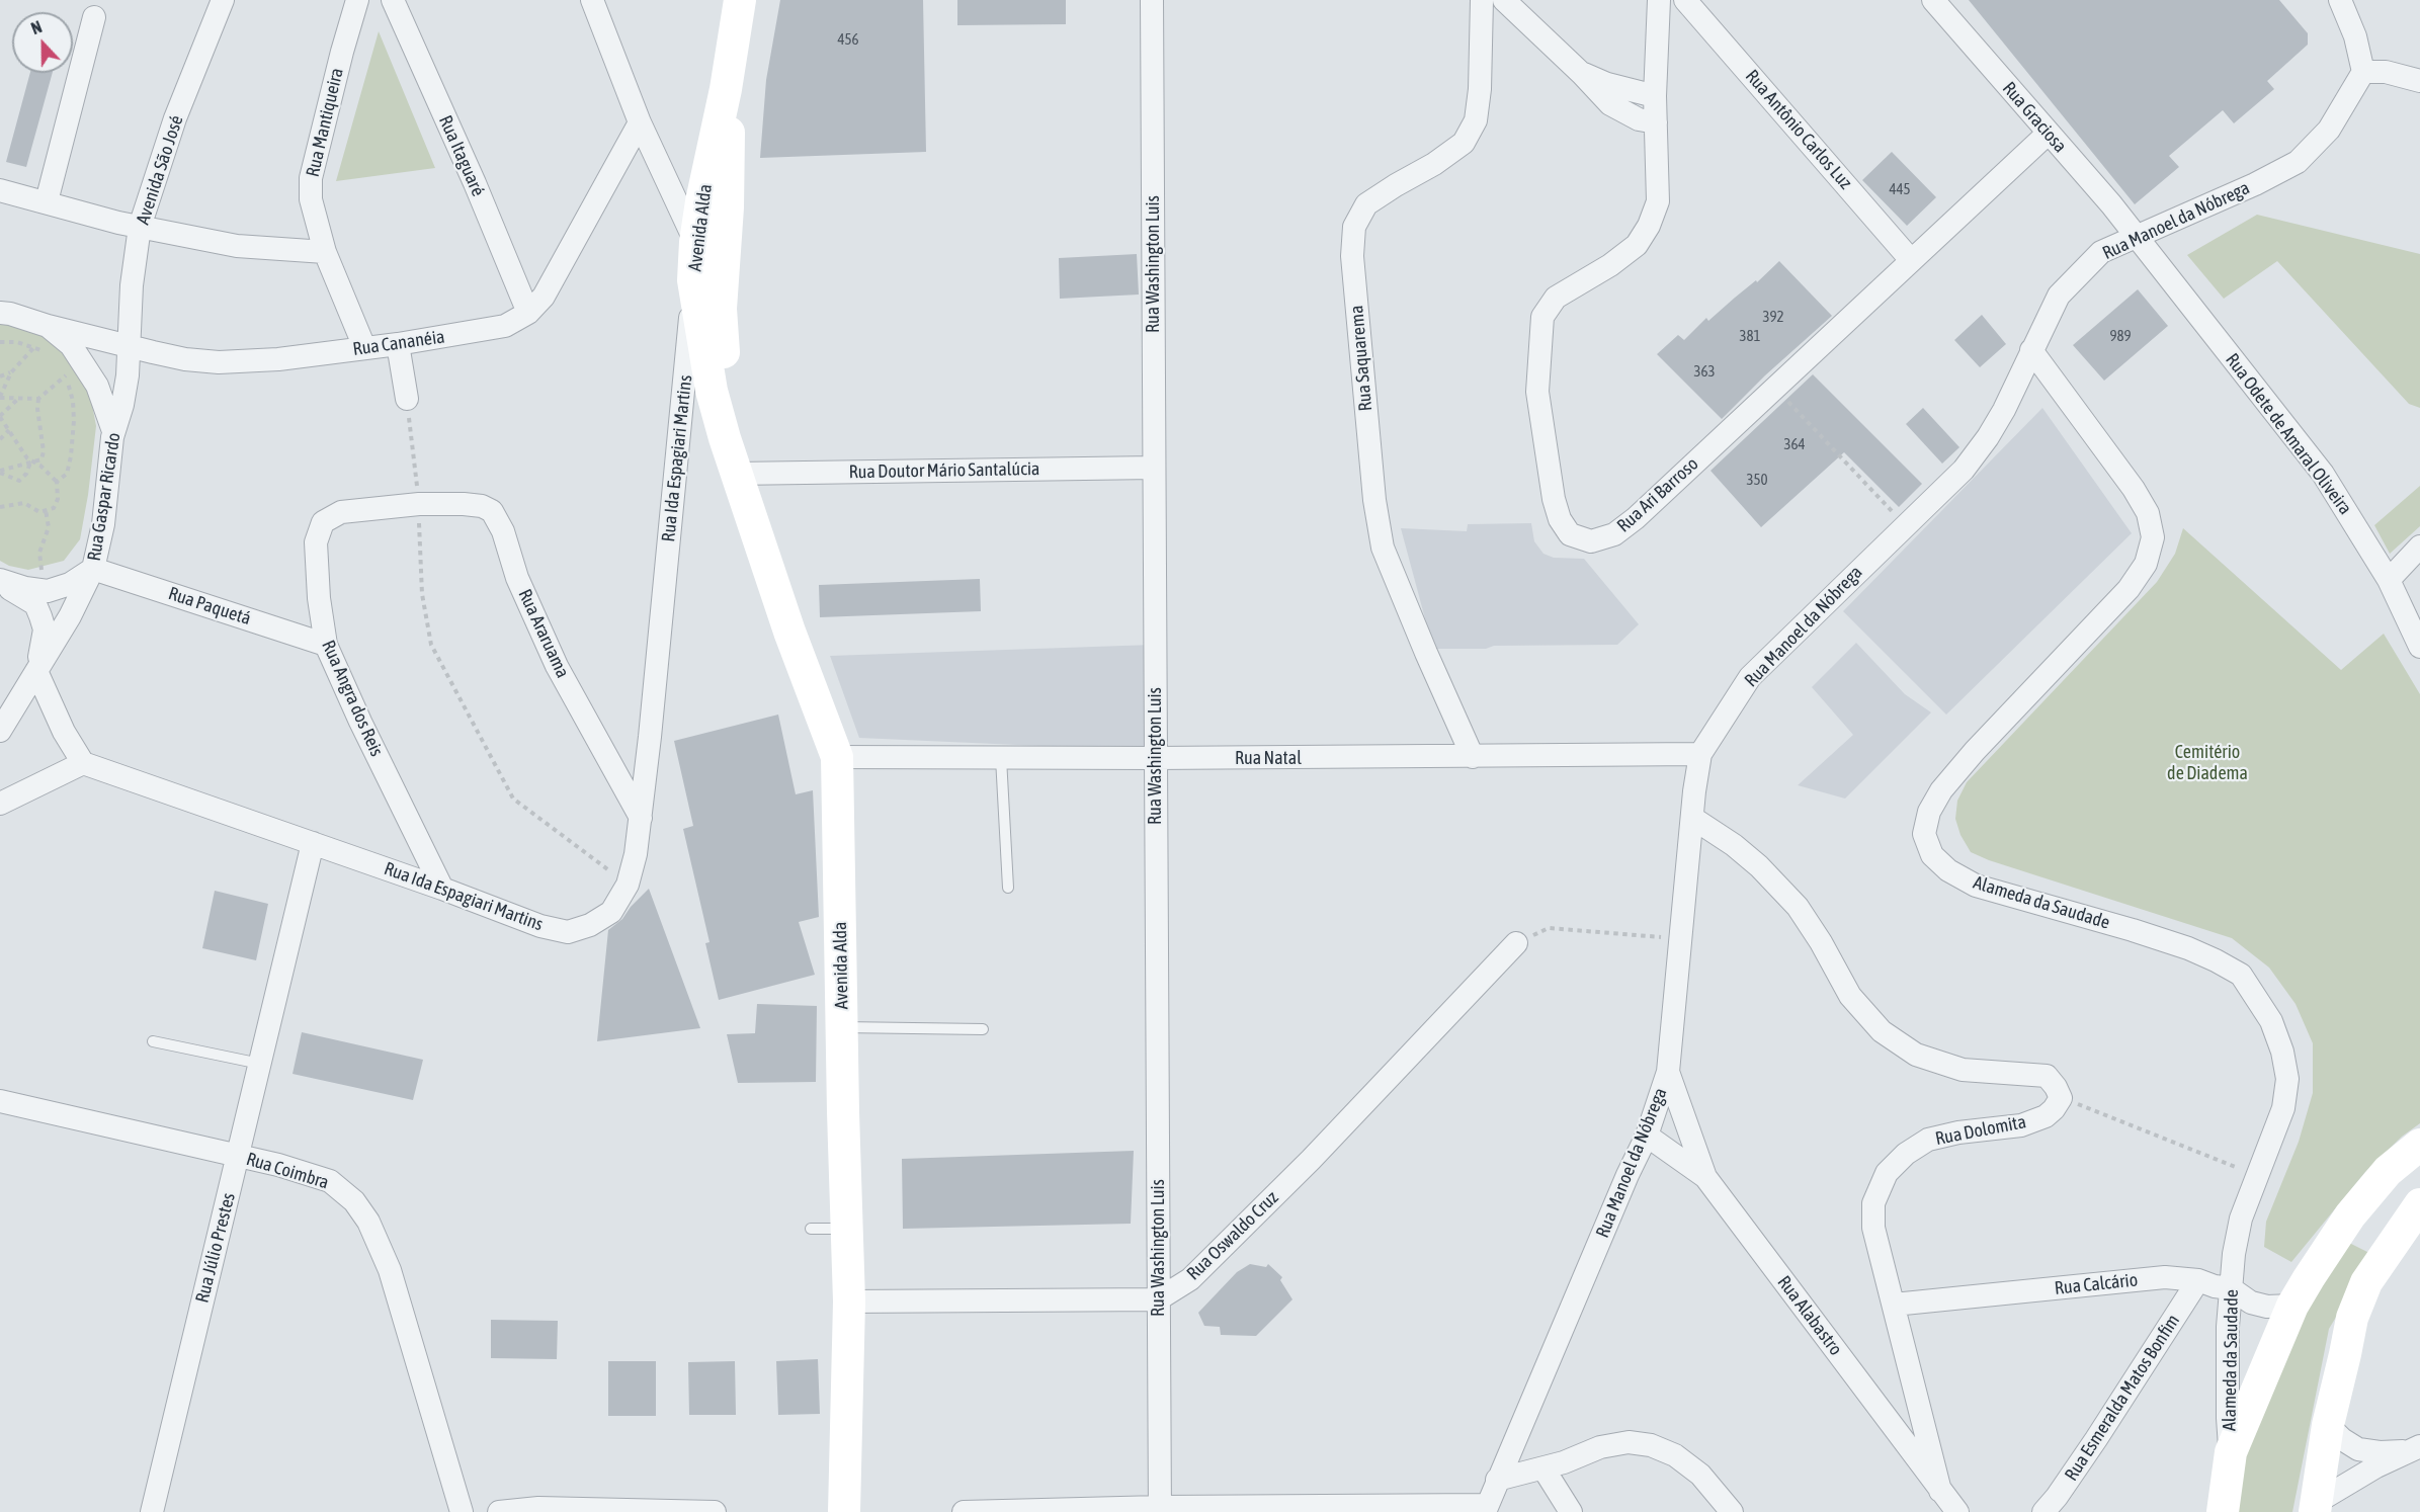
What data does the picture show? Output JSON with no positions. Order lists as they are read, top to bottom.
{
  "streets": {
    "main road": ["Avenida Alda"],
    "street": [
      "Rua Graciosa",
      "Rua Mantiqueira",
      "Rua Antônio Carlos Luz",
      "Rua Itaguaré",
      "Avenida São José",
      "Rua Manoel da Nóbrega",
      "Rua Washington Luis",
      "Rua Cananéia",
      "Rua Saquarema",
      "Rua Odete de Amaral Oliveira",
      "Rua Ida Espagiari Martins",
      "Rua Doutor Mário Santalúcia",
      "Rua Ari Barroso",
      "Rua Gaspar Ricardo",
      "Rua Paquetá",
      "Rua Araruama",
      "Rua Angra dos Reis",
      "Rua Natal",
      "Alameda da Saudade",
      "Rua Dolomita",
      "Rua Coimbra",
      "Rua Oswaldo Cruz",
      "Rua Júlio Prestes",
      "Rua Calcário",
      "Rua Alabastro",
      "Rua Esmeralda Matos Bonfim"
    ]
  },
  "crossings": [
    ["Rua Graciosa", "Rua Manoel da Nóbrega"],
    ["Rua Graciosa", "Rua Odete de Amaral Oliveira"],
    ["Rua Graciosa", "Rua Ari Barroso"],
    ["Rua Mantiqueira", "Rua Cananéia"],
    ["Rua Antônio Carlos Luz", "Rua Ari Barroso"],
    ["Rua Itaguaré", "Rua Cananéia"],
    ["Avenida São José", "Rua Cananéia"],
    ["Avenida São José", "Rua Gaspar Ricardo"],
    ["Rua Manoel da Nóbrega", "Rua Odete de Amaral Oliveira"],
    ["Rua Manoel da Nóbrega", "Rua Natal"],
    ["Rua Manoel da Nóbrega", "Alameda da Saudade"],
    ["Rua Manoel da Nóbrega", "Rua Alabastro"],
    ["Avenida Alda", "Rua Ida Espagiari Martins"],
    ["Avenida Alda", "Rua Doutor Mário Santalúcia"],
    ["Avenida Alda", "Rua Natal"],
    ["Rua Washington Luis", "Rua Doutor Mário Santalúcia"],
    ["Rua Washington Luis", "Rua Natal"],
    ["Rua Washington Luis", "Rua Oswaldo Cruz"],
    ["Rua Cananéia", "Rua Gaspar Ricardo"],
    ["Rua Saquarema", "Rua Natal"],
    ["Rua Ida Espagiari Martins", "Rua Araruama"],
    ["Rua Ida Espagiari Martins", "Rua Angra dos Reis"],
    ["Rua Ida Espagiari Martins", "Rua Júlio Prestes"],
    ["Rua Gaspar Ricardo", "Rua Paquetá"],
    ["Rua Paquetá", "Rua Angra dos Reis"],
    ["Rua Araruama", "Rua Angra dos Reis"],
    ["Alameda da Saudade", "Rua Calcário"],
    ["Rua Dolomita", "Rua Calcário"],
    ["Rua Dolomita", "Rua Alabastro"],
    ["Rua Coimbra", "Rua Júlio Prestes"],
    ["Rua Calcário", "Rua Esmeralda Matos Bonfim"]
  ],
  "parks": ["Cemitério de Diadema"],
  "house_numbers": [
    "456",
    "445",
    "392",
    "381",
    "989",
    "363",
    "364",
    "350"
  ],
  "north": "top"
}
